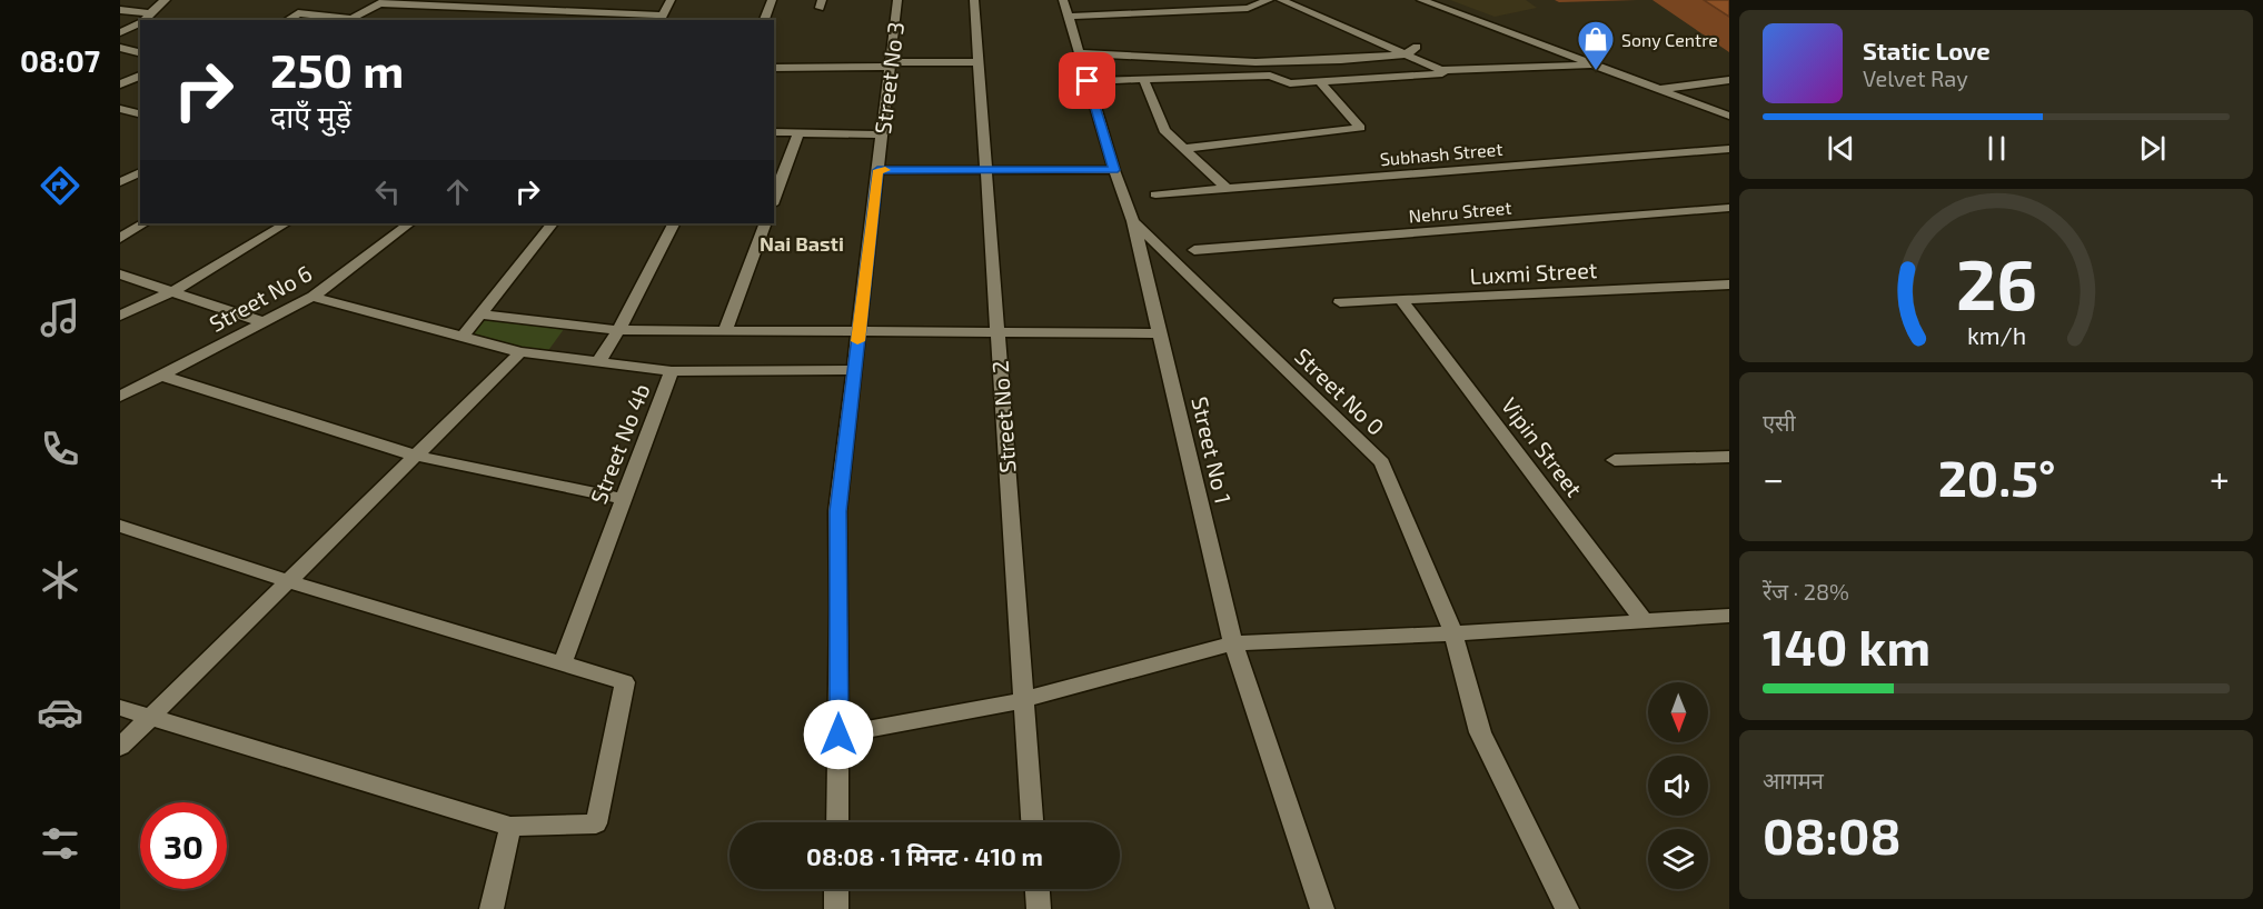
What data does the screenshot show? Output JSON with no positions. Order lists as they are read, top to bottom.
{
  "streets": {
    "street": [
      "Street No 3",
      "Subhash Street",
      "Nehru Street",
      "Luxmi Street",
      "Street No 6",
      "Street No 0",
      "Street No 2",
      "Street No 4b",
      "Vipin Street",
      "Street No 1"
    ]
  },
  "crossings": [
    ["Street No 3", "Street No 4b"],
    ["Luxmi Street", "Vipin Street"],
    ["Street No 0", "Street No 1"]
  ],
  "districts": ["Nai Basti"],
  "places": {
    "shop": ["Sony Centre"]
  },
  "north": "bottom",
  "page": {
    "tabs": "08:07",
    "turn": ["250 m", "दाएँ मुड़ें"],
    "song": ["Static Love", "Velvet Ray"],
    "tile": [
      "एसी",
      ["रेंज · 28%", "140 km"],
      ["आगमन", "08:08"]
    ],
    "heat": ["−", "20.5°", "+"],
    "limit": "30",
    "trip": "08:08 · 1 मिनट · 410 m",
    "gauge": ["26", "km/h"]
  }
}
